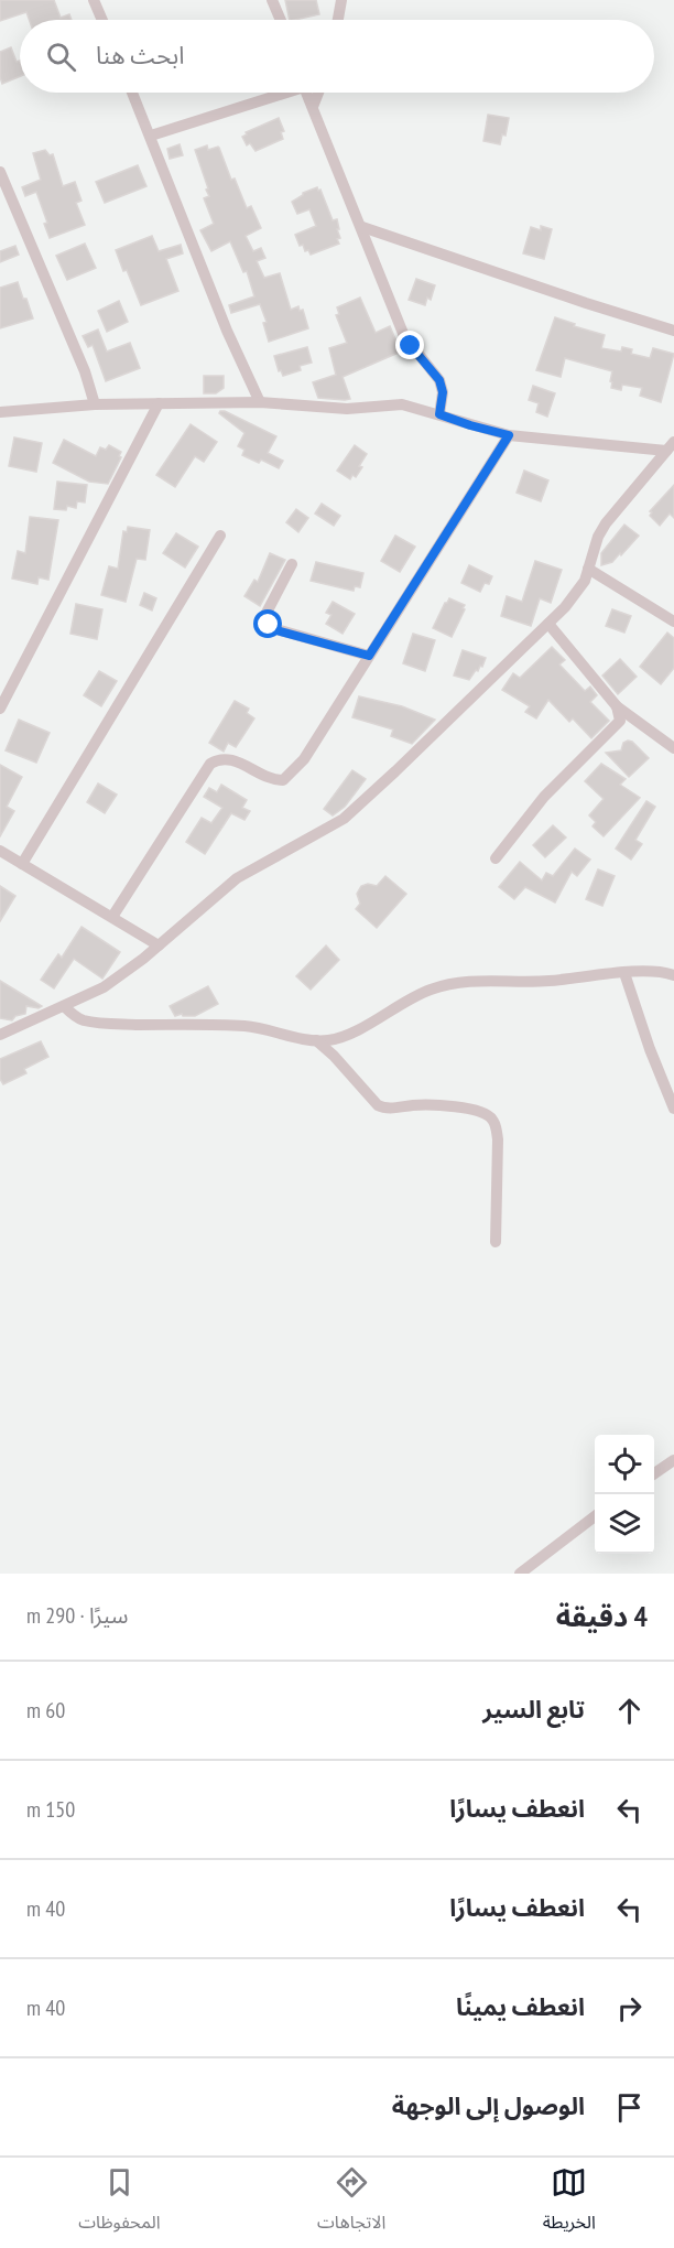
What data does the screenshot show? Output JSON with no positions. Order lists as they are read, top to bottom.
{
  "page": {
    "search": "ابحث هنا",
    "heading": ["4 دقيقة", "سيرًا · 290 m"],
    "list": [
      ["تابع السير", "60 m"],
      ["انعطف يسارًا", "150 m"],
      ["انعطف يسارًا", "40 m"],
      ["انعطف يمينًا", "40 m"],
      "الوصول إلى الوجهة"
    ],
    "nav": ["الخريطة", "الاتجاهات", "المحفوظات"]
  }
}
